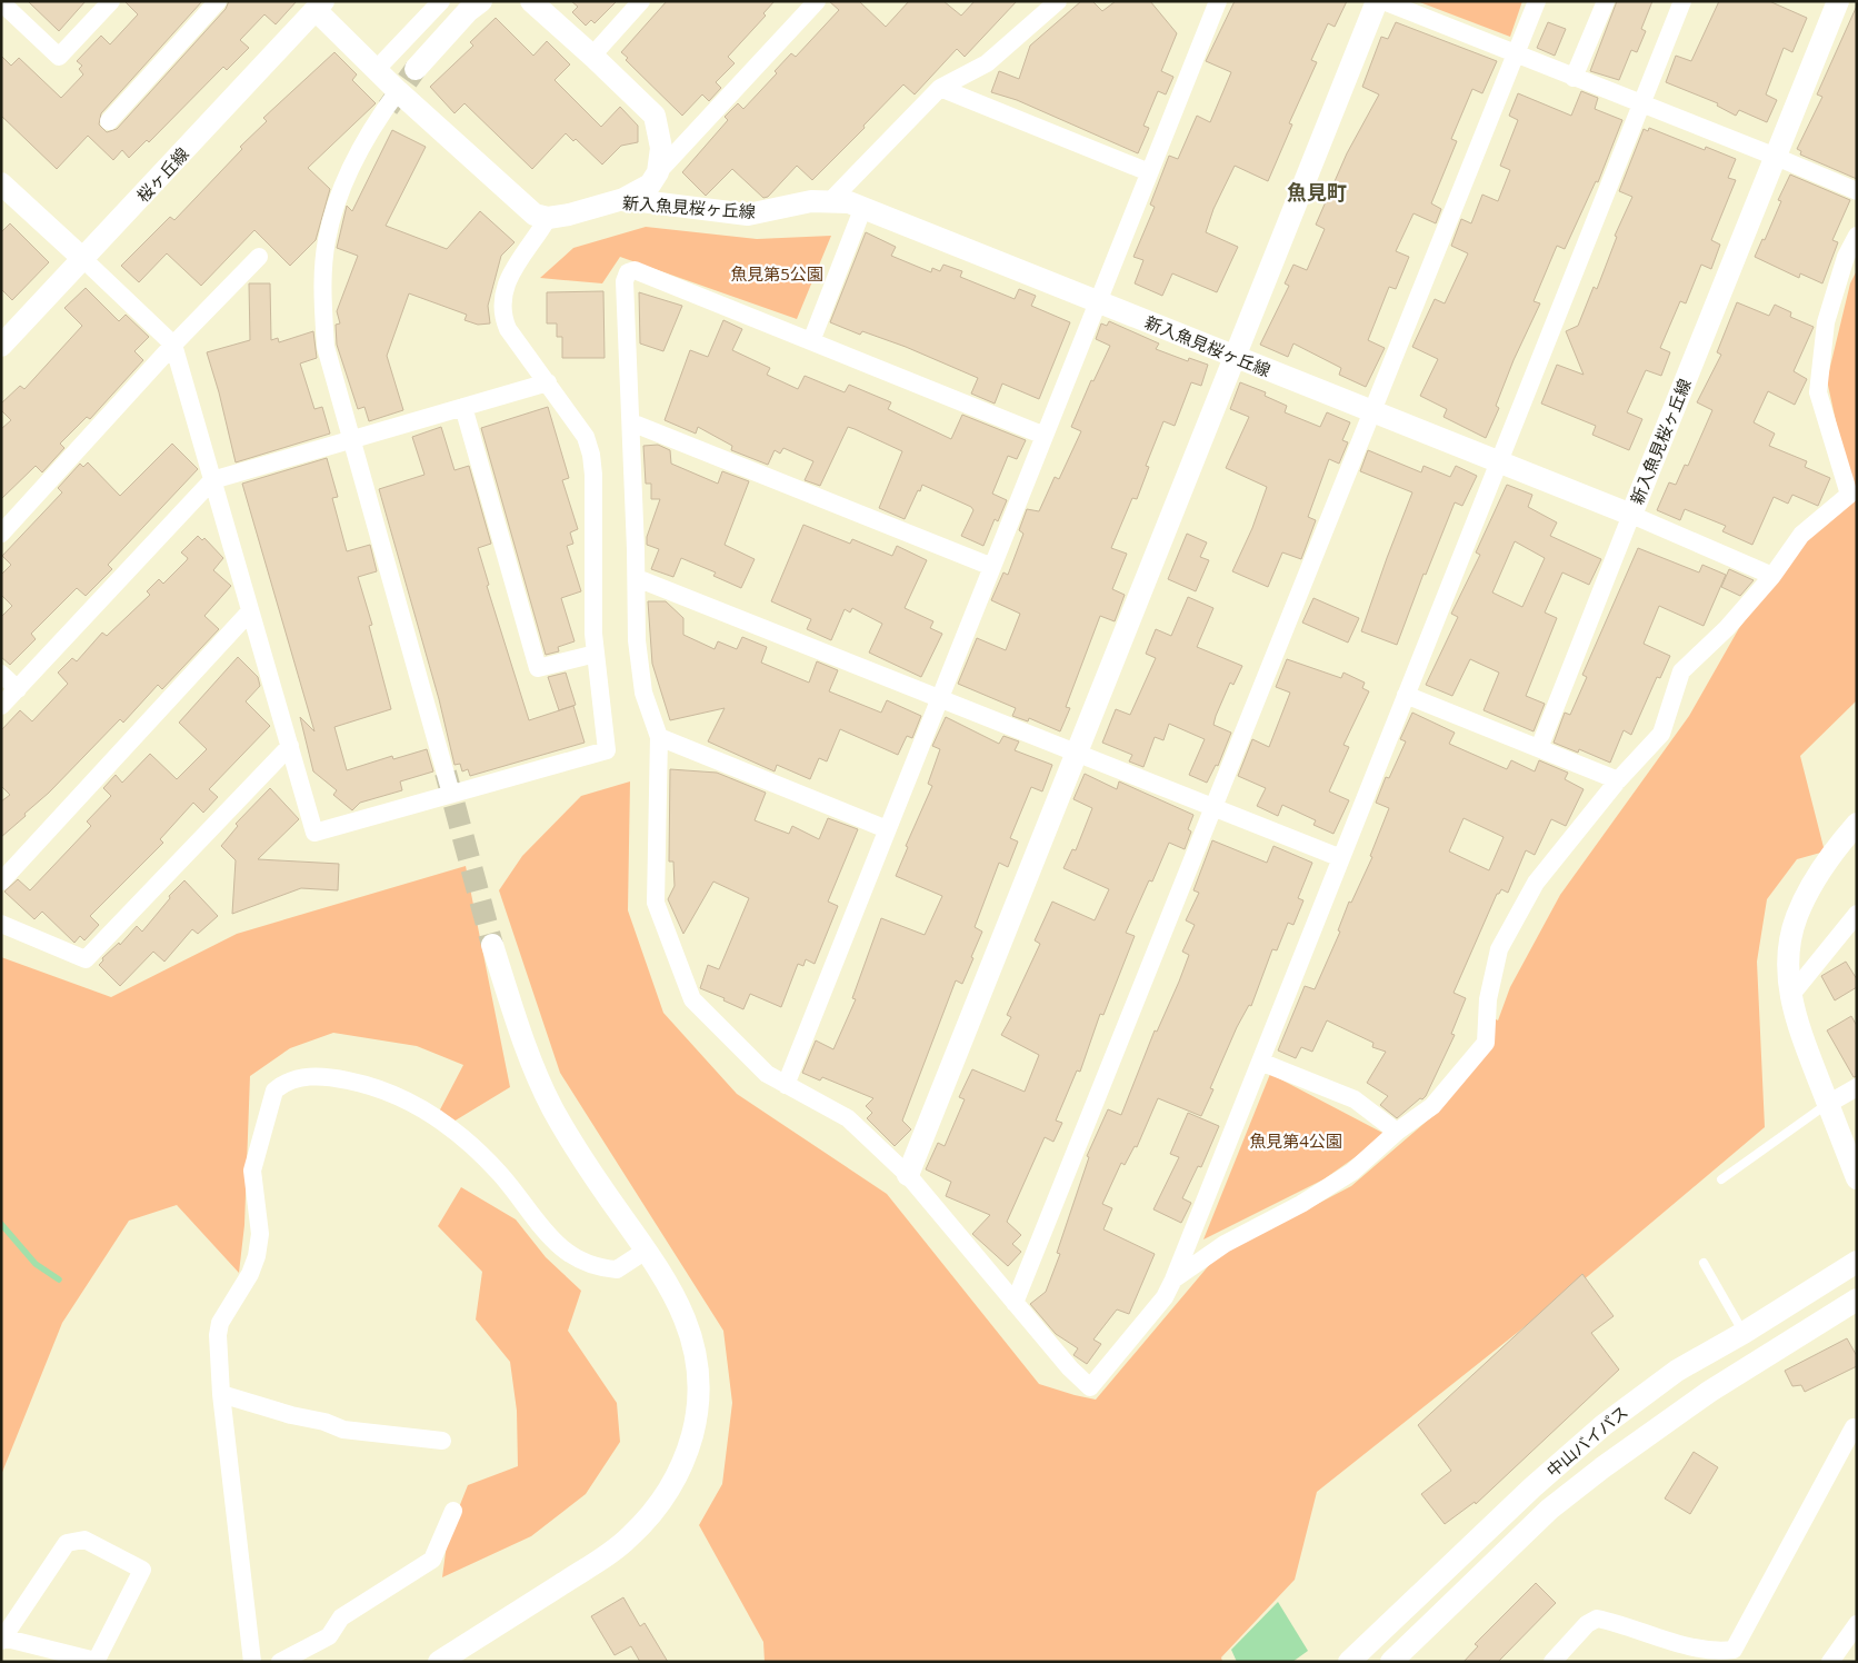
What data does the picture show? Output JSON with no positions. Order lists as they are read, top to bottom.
{
  "streets": {
    "street": ["桜ヶ丘線", "新入魚見桜ヶ丘線", "中山バイパス"]
  },
  "districts": ["魚見町"],
  "parks": ["魚見第5公園", "魚見第4公園"]
}
